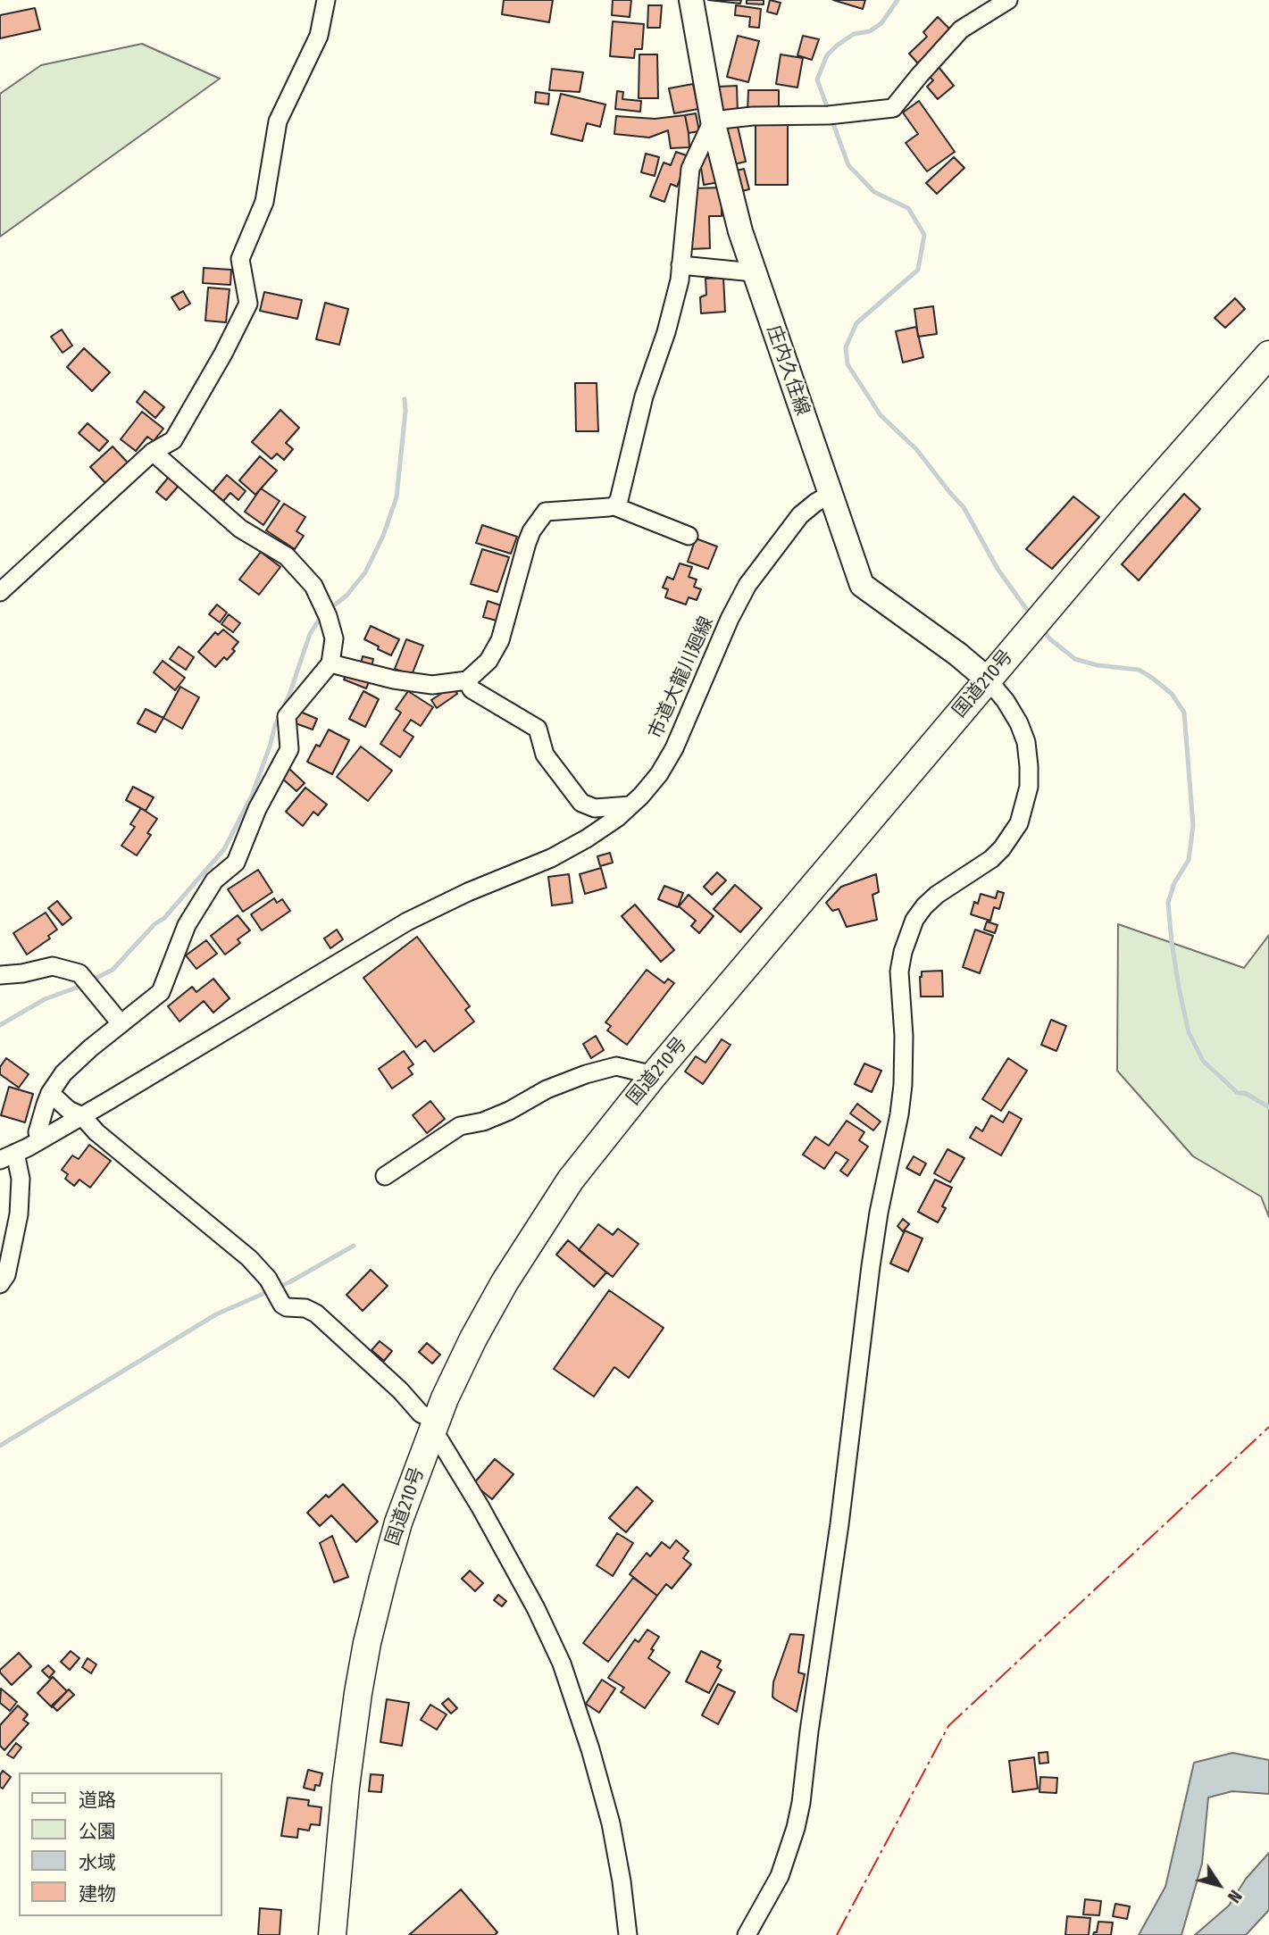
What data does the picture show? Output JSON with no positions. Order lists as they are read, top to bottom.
{
  "streets": {
    "highway": ["国道210号"],
    "main road": ["庄内久住線"],
    "street": ["市道大龍川廻線"]
  },
  "crossings": [
    ["庄内久住線", "市道大龍川廻線"],
    ["庄内久住線", "国道210号"]
  ],
  "legend": [
    "道路",
    "公園",
    "水域",
    "建物"
  ],
  "north": "bottom right"
}
